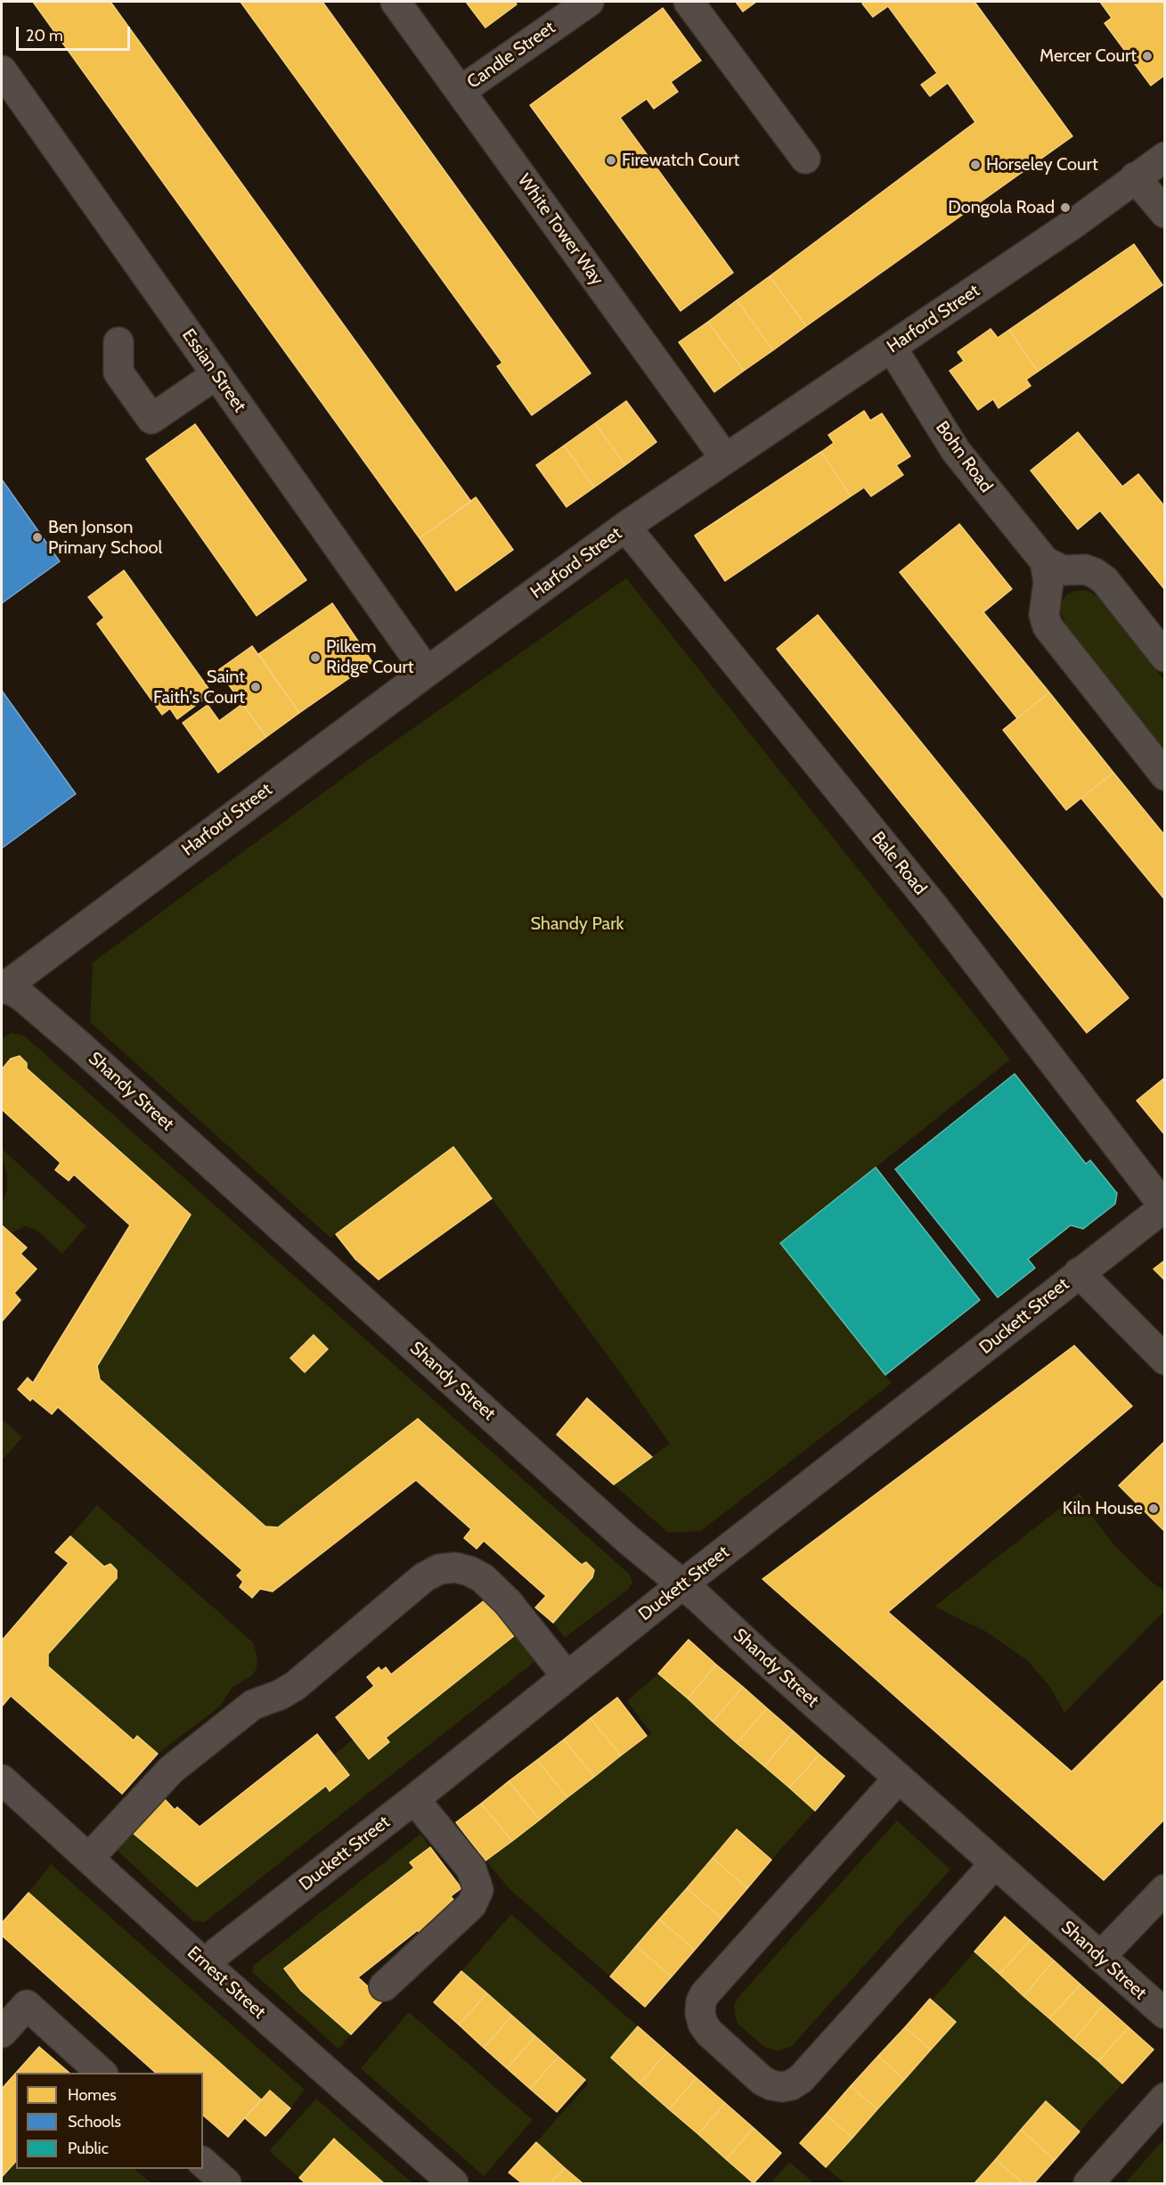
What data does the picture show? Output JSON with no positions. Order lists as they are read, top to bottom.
{
  "streets": {
    "street": [
      "Candle Street",
      "White Tower Way",
      "Harford Street",
      "Essian Street",
      "Bohn Road",
      "Bale Road",
      "Shandy Street",
      "Duckett Street",
      "Ernest Street"
    ]
  },
  "crossings": [
    ["Candle Street", "White Tower Way"],
    ["White Tower Way", "Harford Street"],
    ["Harford Street", "Essian Street"],
    ["Harford Street", "Bohn Road"],
    ["Harford Street", "Bale Road"],
    ["Harford Street", "Shandy Street"],
    ["Bale Road", "Duckett Street"],
    ["Shandy Street", "Duckett Street"],
    ["Duckett Street", "Ernest Street"]
  ],
  "parks": ["Shandy Park"],
  "places": [
    "Mercer Court",
    "Firewatch Court",
    "Horseley Court",
    "Dongola Road",
    "Ben Jonson Primary School",
    "Pilkem Ridge Court",
    "Saint Faith's Court",
    "Kiln House"
  ],
  "legend": ["Homes", "Schools", "Public"],
  "scale_bar": "20 m"
}
